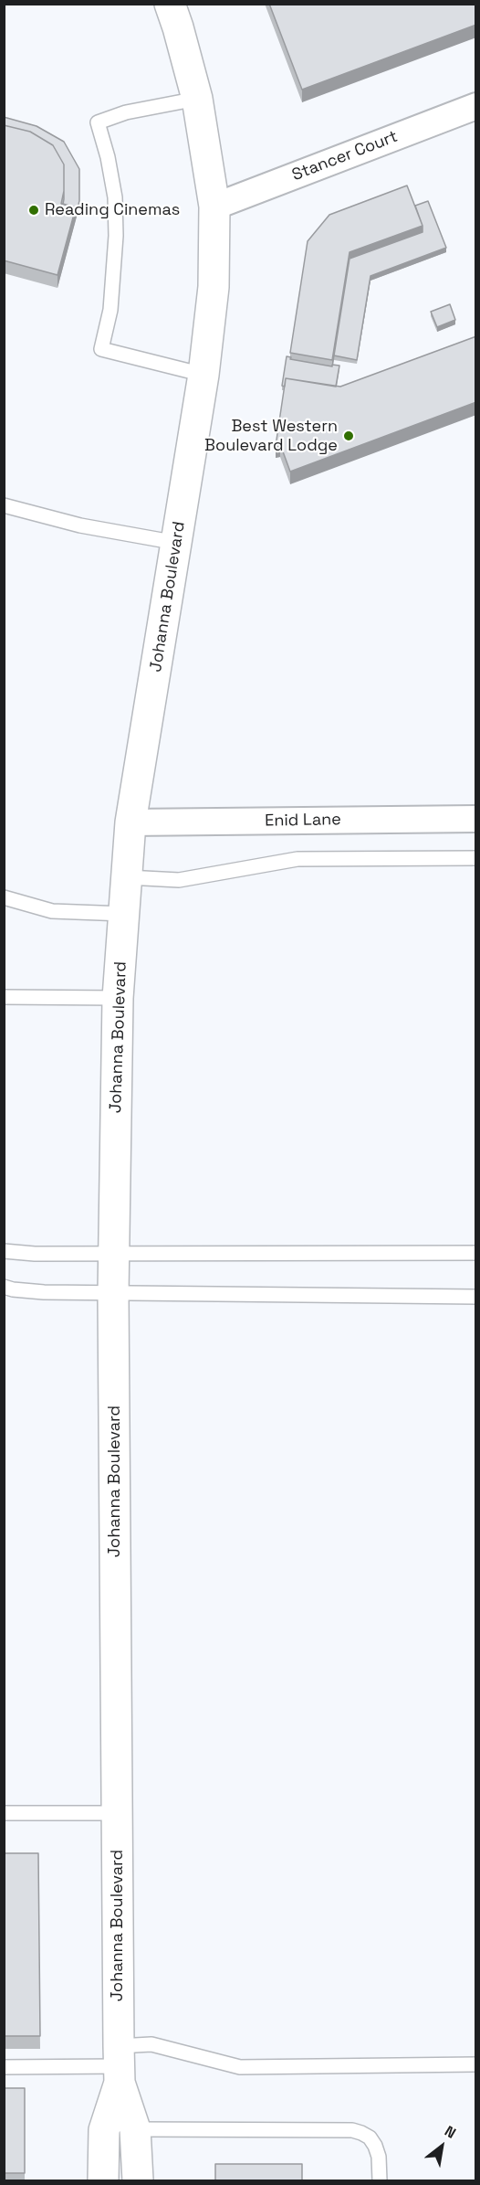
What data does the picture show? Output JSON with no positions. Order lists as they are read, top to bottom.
{
  "streets": {
    "street": ["Stancer Court", "Johanna Boulevard", "Enid Lane"]
  },
  "crossings": [
    ["Stancer Court", "Johanna Boulevard"],
    ["Johanna Boulevard", "Enid Lane"]
  ],
  "places": ["Reading Cinemas", "Best Western Boulevard Lodge"],
  "north": "top right"
}
